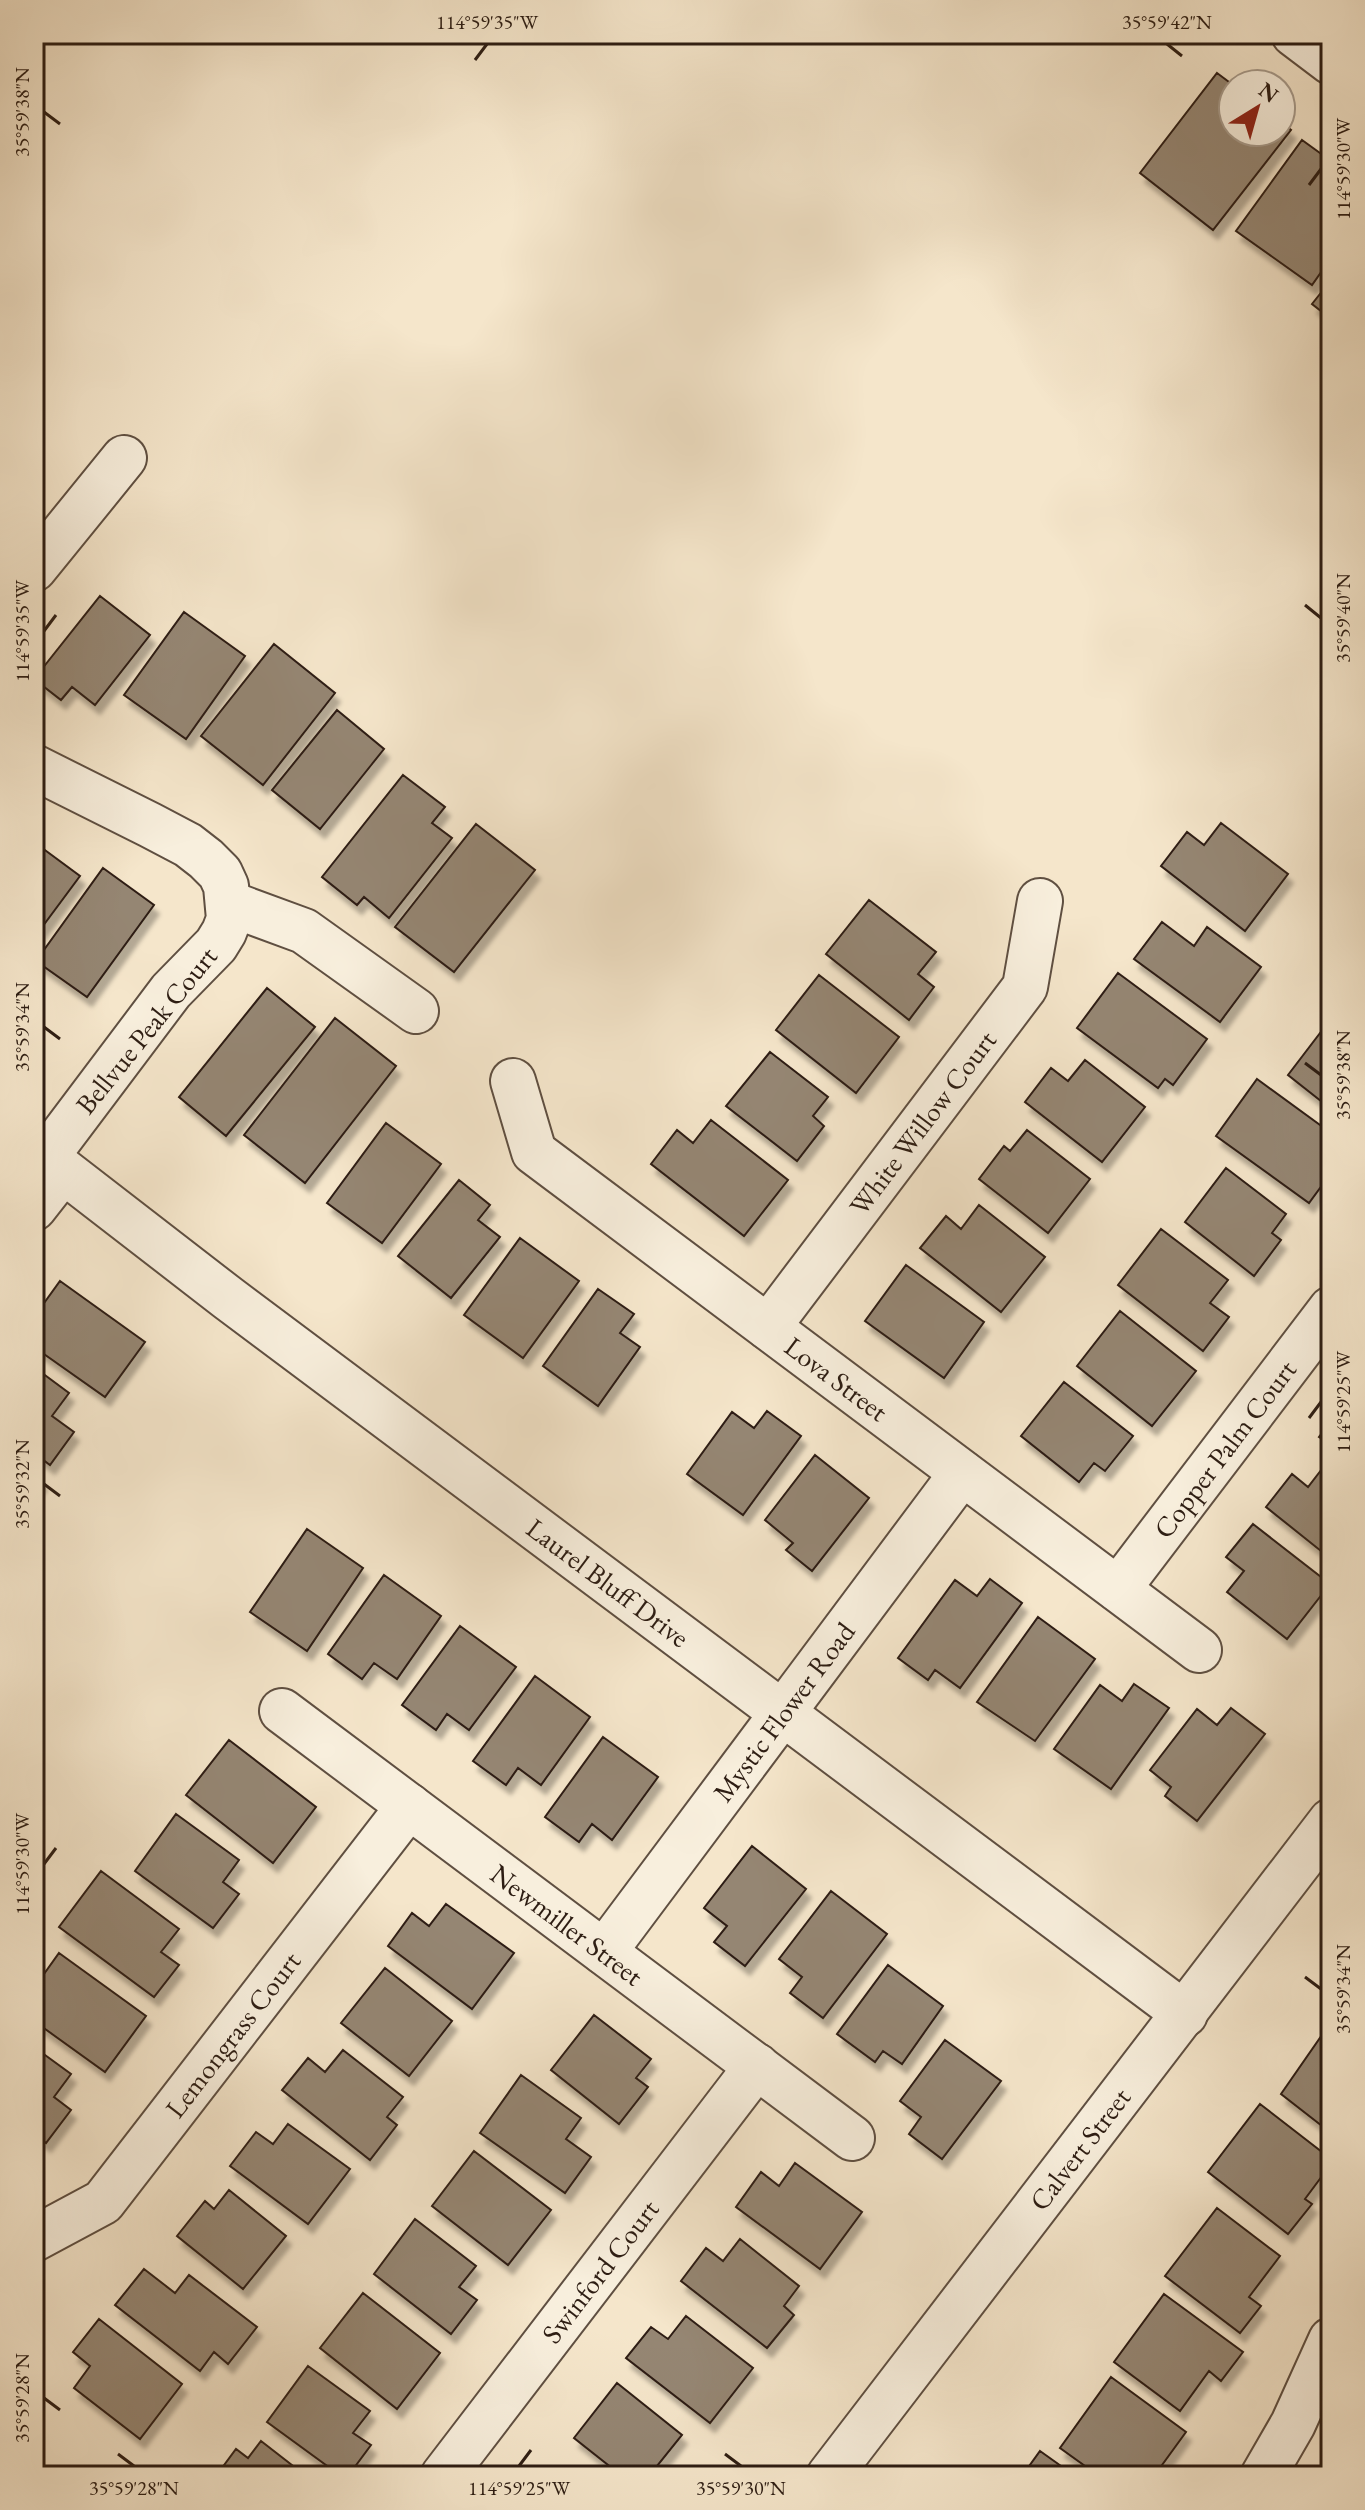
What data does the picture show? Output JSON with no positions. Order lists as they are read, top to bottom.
{
  "streets": {
    "street": [
      "Bellvue Peak Court",
      "White Willow Court",
      "Lova Street",
      "Copper Palm Court",
      "Laurel Bluff Drive",
      "Mystic Flower Road",
      "Newmiller Street",
      "Lemongrass Court",
      "Calvert Street",
      "Swinford Court"
    ]
  },
  "crossings": [
    ["Bellvue Peak Court", "Laurel Bluff Drive"],
    ["White Willow Court", "Lova Street"],
    ["Lova Street", "Copper Palm Court"],
    ["Lova Street", "Mystic Flower Road"],
    ["Laurel Bluff Drive", "Mystic Flower Road"],
    ["Laurel Bluff Drive", "Calvert Street"],
    ["Mystic Flower Road", "Newmiller Street"],
    ["Newmiller Street", "Lemongrass Court"],
    ["Newmiller Street", "Swinford Court"]
  ],
  "north": "top right",
  "coordinates": [
    "114°59'35\"W",
    "35°59'42\"N",
    "35°59'38\"N",
    "114°59'30\"W",
    "35°59'40\"N",
    "35°59'34\"N",
    "114°59'25\"W",
    "35°59'32\"N",
    "35°59'28\"N",
    "35°59'30\"N"
  ]
}
